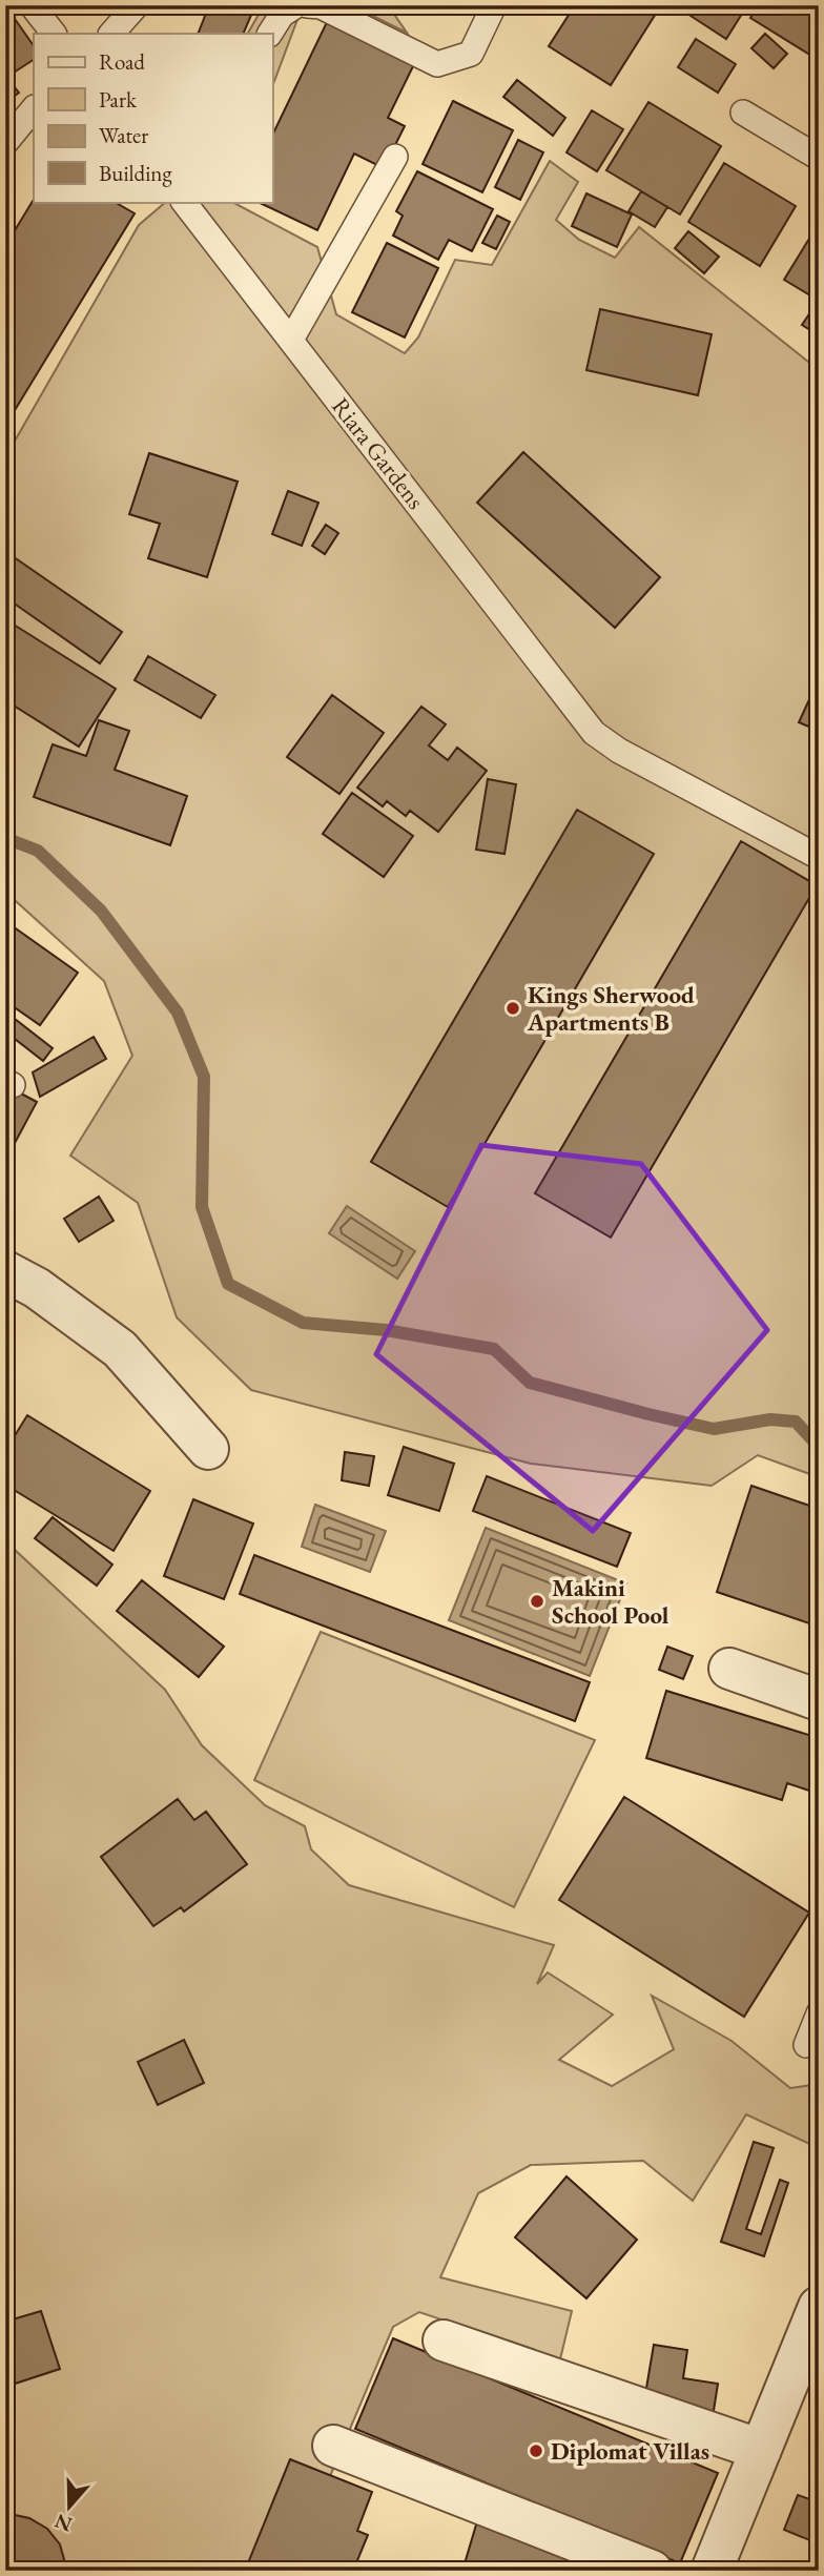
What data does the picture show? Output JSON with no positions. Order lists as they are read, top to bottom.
{
  "streets": {
    "lane": ["Riara Gardens"]
  },
  "places": ["Kings Sherwood Apartments B", "Makini School Pool", "Diplomat Villas"],
  "legend": [
    "Road",
    "Park",
    "Water",
    "Building"
  ],
  "north": "bottom"
}
